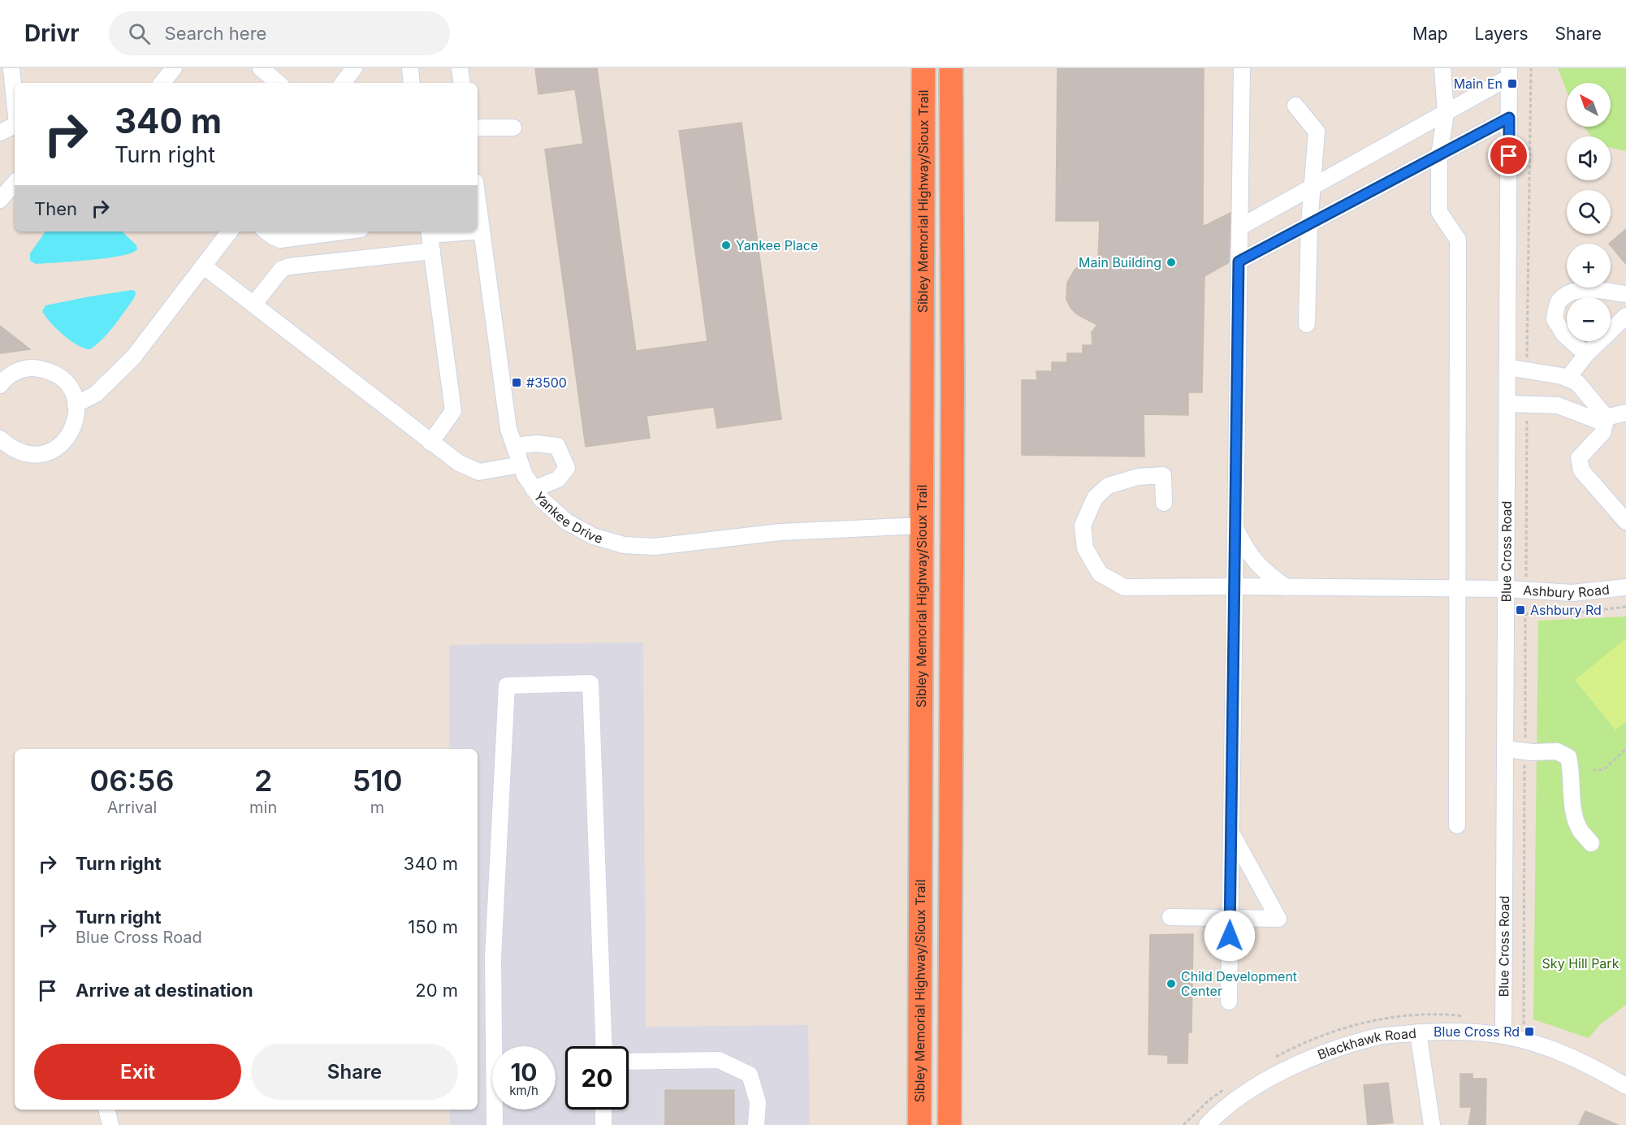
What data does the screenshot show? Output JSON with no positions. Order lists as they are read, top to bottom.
{
  "streets": {
    "highway": ["Sibley Memorial Highway/Sioux Trail"],
    "street": [
      "Yankee Drive",
      "Blue Cross Road",
      "Ashbury Road",
      "Blackhawk Road"
    ]
  },
  "crossings": [
    ["Sibley Memorial Highway/Sioux Trail", "Yankee Drive"],
    ["Blue Cross Road", "Ashbury Road"],
    ["Blue Cross Road", "Blackhawk Road"]
  ],
  "parks": ["Sky Hill Park"],
  "places": {
    "transit": [
      "Main En",
      "#3500",
      "Ashbury Rd",
      "Blue Cross Rd"
    ],
    "other": ["Yankee Place", "Main Building", "Child Development Center"]
  },
  "north": "top left",
  "page": {
    "header": "Drivr",
    "search": "Search here",
    "nav": ["Map", "Layers", "Share"],
    "map_buttons": ["+", "−"],
    "turn": ["340 m", "Turn right"],
    "then": "Then",
    "eta": [
      "06:56",
      "Arrival",
      "2",
      "min",
      "510",
      "m"
    ],
    "list": [
      {
        "name": "Turn right",
        "value": "340 m"
      },
      {
        "name": "Turn right",
        "note": "Blue Cross Road",
        "value": "150 m"
      },
      {
        "name": "Arrive at destination",
        "value": "20 m"
      }
    ],
    "buttons": ["Exit", "Share"],
    "speed": "10 km/h",
    "limit": "20"
  }
}
